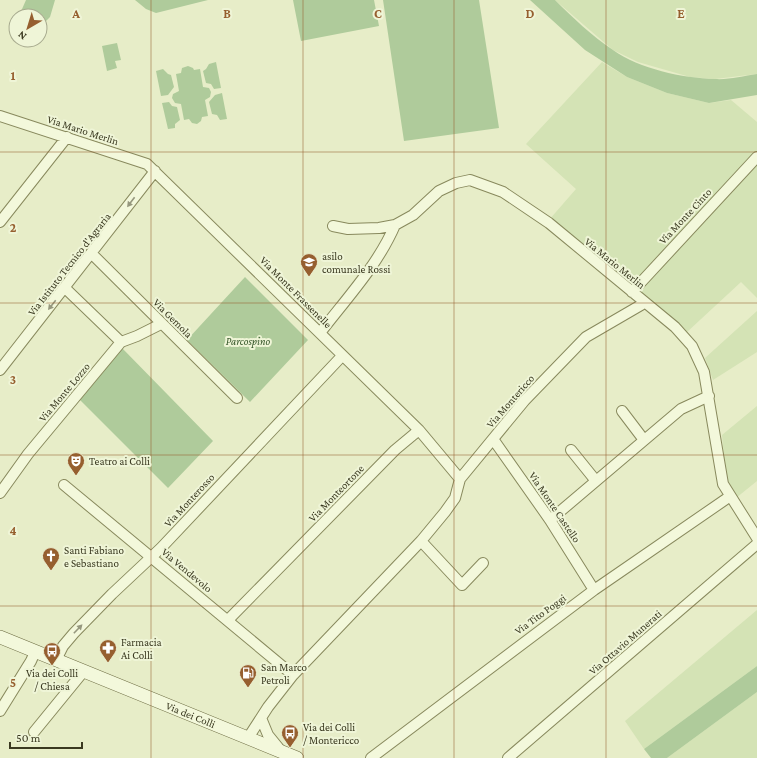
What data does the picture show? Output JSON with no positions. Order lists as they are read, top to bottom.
{
  "streets": {
    "main road": ["Via dei Colli"],
    "street": [
      "Via Mario Merlin",
      "Via Monte Cinto",
      "Via Istituto Tecnico d'Agraria",
      "Via Monte Frassenelle",
      "Via Gemola",
      "Via Monte Lozzo",
      "Via Montericco",
      "Via Monteortone",
      "Via Monterosso",
      "Via Monte Castello",
      "Via Vendevolo",
      "Via Tito Poggi",
      "Via Ottavio Munerati"
    ]
  },
  "crossings": [
    ["Via Mario Merlin", "Via Monte Cinto"],
    ["Via Mario Merlin", "Via Istituto Tecnico d'Agraria"],
    ["Via Mario Merlin", "Via Monte Frassenelle"],
    ["Via Mario Merlin", "Via Montericco"],
    ["Via Mario Merlin", "Via Tito Poggi"],
    ["Via Istituto Tecnico d'Agraria", "Via Monte Frassenelle"],
    ["Via Istituto Tecnico d'Agraria", "Via Gemola"],
    ["Via Monte Frassenelle", "Via Monteortone"],
    ["Via Monte Frassenelle", "Via Monterosso"],
    ["Via Gemola", "Via Monte Lozzo"],
    ["Via Montericco", "Via Monte Castello"],
    ["Via Montericco", "Via Vendevolo"],
    ["Via Montericco", "Via dei Colli"],
    ["Via Monteortone", "Via Vendevolo"],
    ["Via Monterosso", "Via Vendevolo"],
    ["Via Monterosso", "Via dei Colli"],
    ["Via Monte Castello", "Via Tito Poggi"]
  ],
  "one_way": ["Via Istituto Tecnico d'Agraria"],
  "parks": ["Parcospino"],
  "places": {
    "school or university": ["asilo comunale Rossi"],
    "theatre": ["Teatro ai Colli"],
    "church": ["Santi Fabiano e Sebastiano"],
    "pharmacy": ["Farmacia Ai Colli"],
    "bus stop": ["Via dei Colli / Chiesa", "Via dei Colli / Montericco"],
    "fuel station": ["San Marco Petroli"]
  },
  "scale_bar": "50 m",
  "north": "bottom left",
  "grid": {
    "columns": [
      "A",
      "B",
      "C",
      "D",
      "E"
    ],
    "rows": [
      "1",
      "2",
      "3",
      "4",
      "5"
    ]
  }
}
